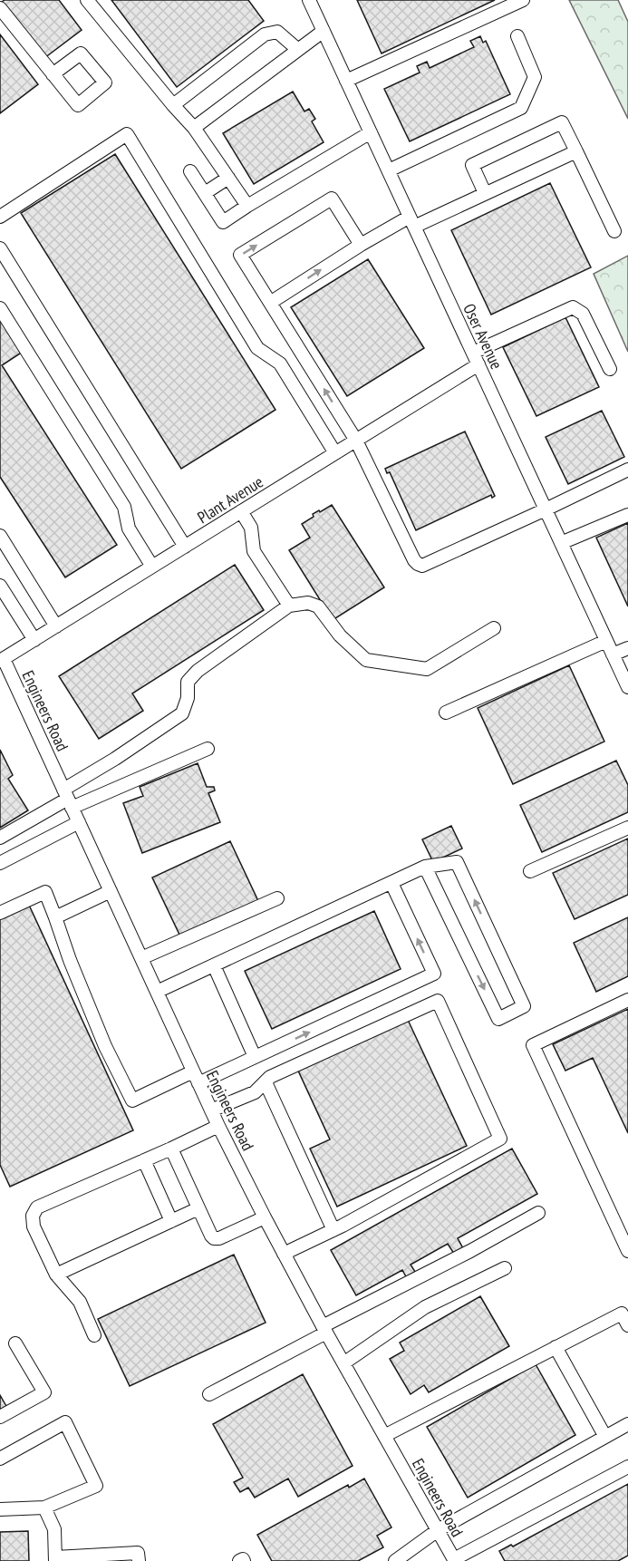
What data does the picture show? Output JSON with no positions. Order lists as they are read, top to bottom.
{
  "streets": {
    "street": ["Oser Avenue", "Plant Avenue", "Engineers Road"]
  },
  "crossings": [
    ["Oser Avenue", "Plant Avenue"],
    ["Plant Avenue", "Engineers Road"]
  ]
}
